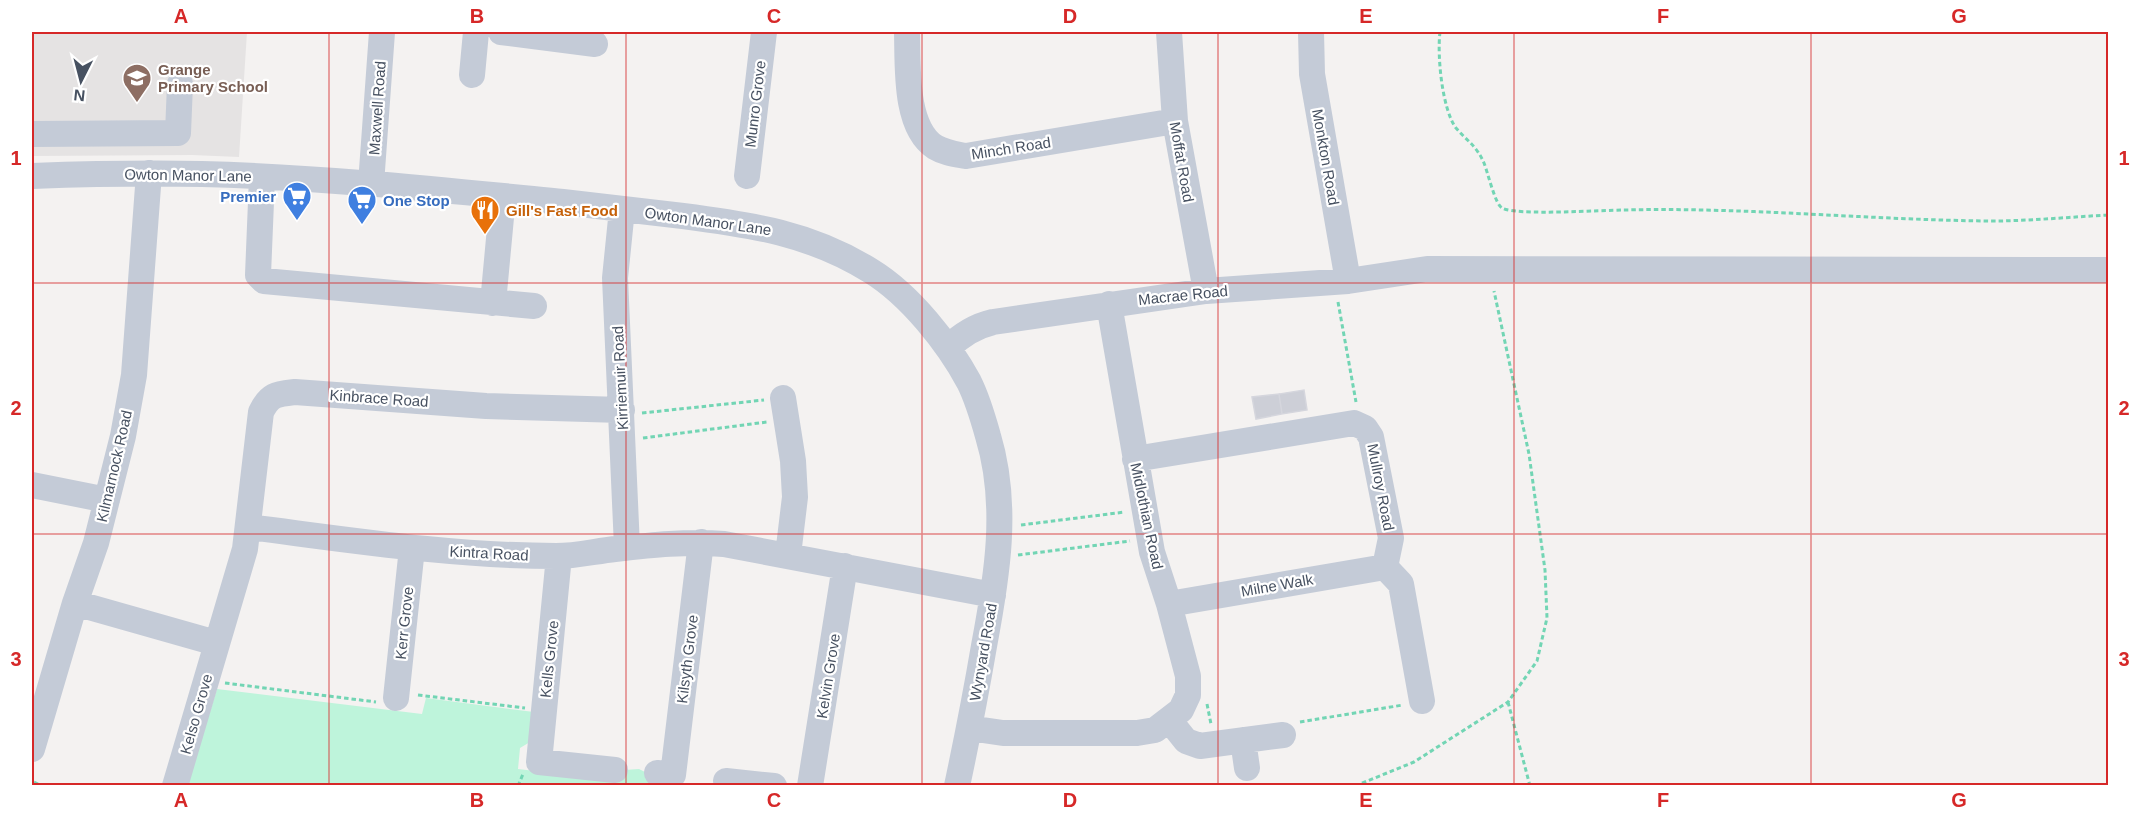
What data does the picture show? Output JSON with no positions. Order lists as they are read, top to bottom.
{
  "streets": {
    "street": [
      "Munro Grove",
      "Maxwell Road",
      "Minch Road",
      "Monkton Road",
      "Moffat Road",
      "Owton Manor Lane",
      "Macrae Road",
      "Kirriemuir Road",
      "Kinbrace Road",
      "Kilmarnock Road",
      "Mullroy Road",
      "Midlothian Road",
      "Kintra Road",
      "Milne Walk",
      "Kerr Grove",
      "Wynyard Road",
      "Kells Grove",
      "Kilsyth Grove",
      "Kelvin Grove",
      "Kelso Grove"
    ]
  },
  "crossings": [
    ["Maxwell Road", "Owton Manor Lane"],
    ["Minch Road", "Moffat Road"],
    ["Monkton Road", "Macrae Road"],
    ["Moffat Road", "Macrae Road"],
    ["Owton Manor Lane", "Macrae Road"],
    ["Owton Manor Lane", "Kirriemuir Road"],
    ["Owton Manor Lane", "Kilmarnock Road"],
    ["Owton Manor Lane", "Wynyard Road"],
    ["Macrae Road", "Midlothian Road"],
    ["Kirriemuir Road", "Kinbrace Road"],
    ["Kirriemuir Road", "Kintra Road"],
    ["Kinbrace Road", "Kintra Road"],
    ["Mullroy Road", "Milne Walk"],
    ["Midlothian Road", "Milne Walk"],
    ["Kintra Road", "Kerr Grove"],
    ["Kintra Road", "Wynyard Road"],
    ["Kintra Road", "Kells Grove"],
    ["Kintra Road", "Kilsyth Grove"],
    ["Kintra Road", "Kelvin Grove"]
  ],
  "places": {
    "school or university": ["Grange Primary School"],
    "supermarket": ["Premier", "One Stop"],
    "restaurant": ["Gill's Fast Food"]
  },
  "north": "bottom",
  "grid": {
    "columns": [
      "A",
      "B",
      "C",
      "D",
      "E",
      "F",
      "G"
    ],
    "rows": ["1", "2", "3"]
  }
}
